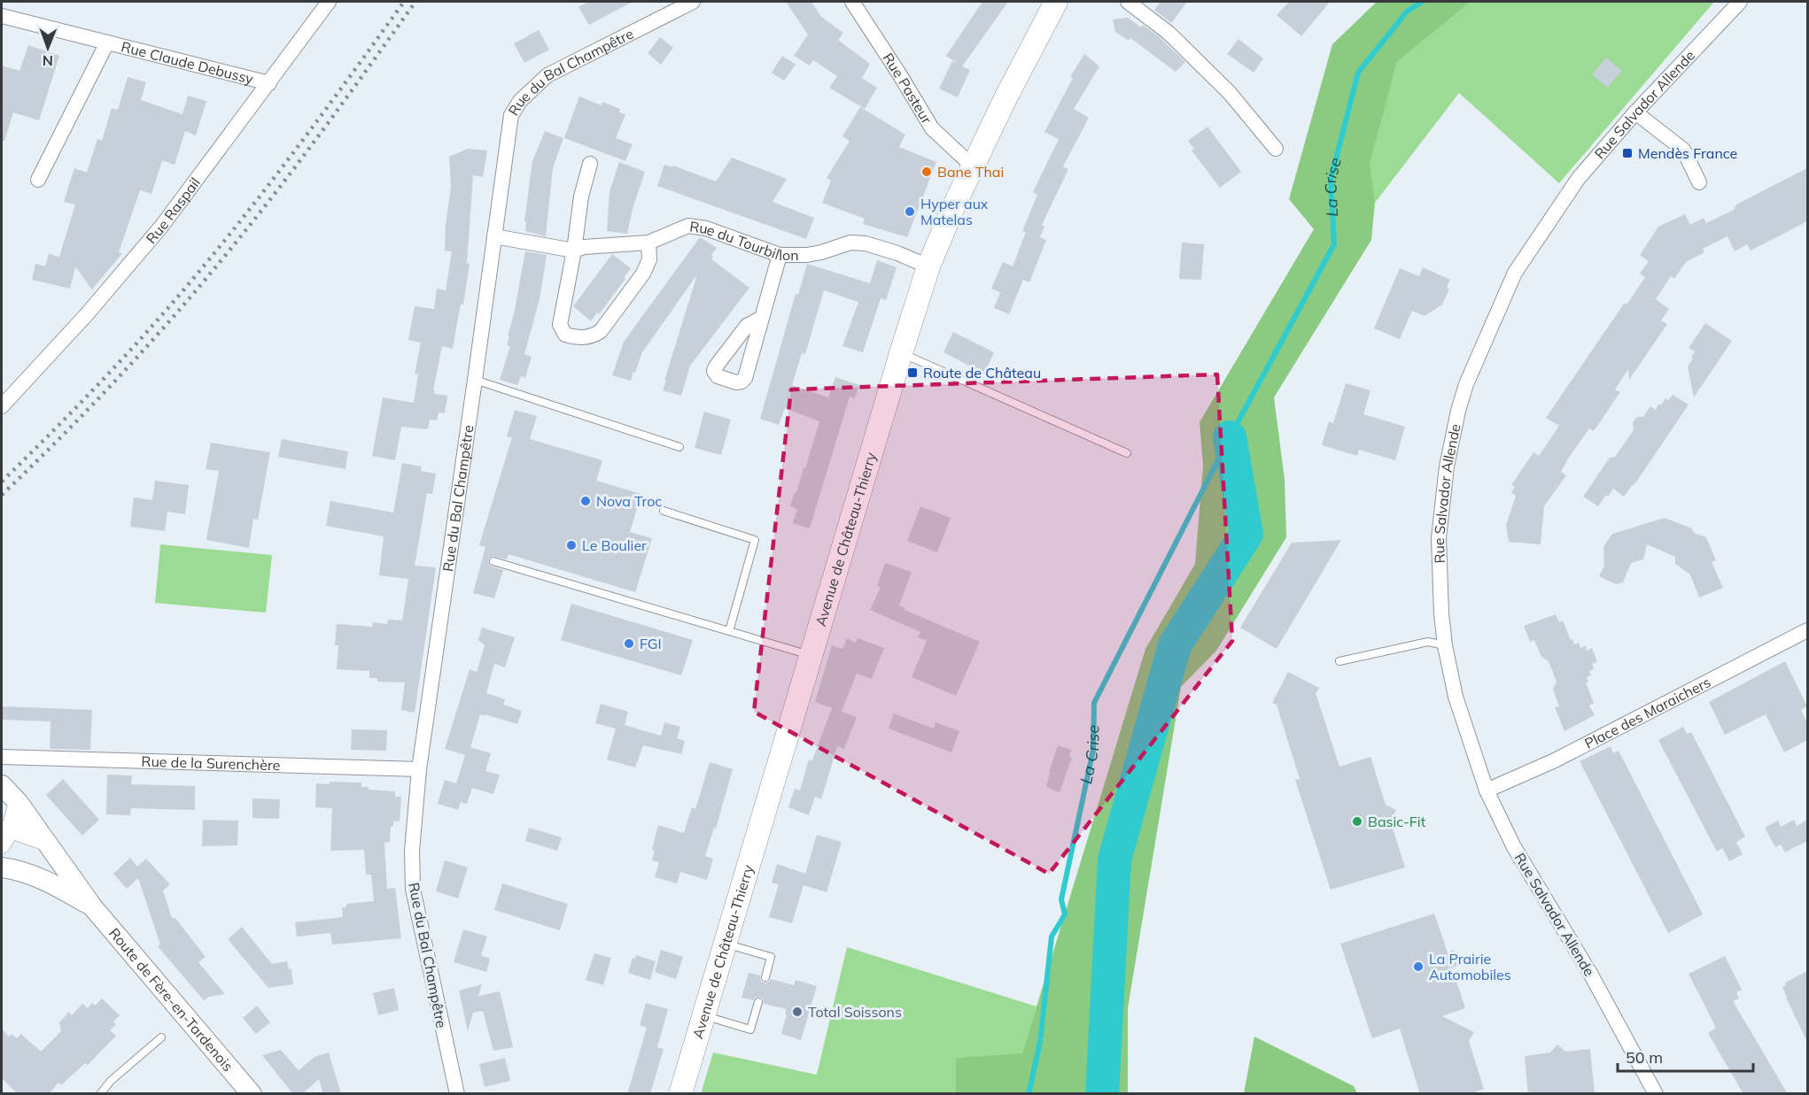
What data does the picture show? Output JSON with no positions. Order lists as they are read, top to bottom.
{
  "streets": {
    "main road": ["Avenue de Château-Thierry", "Route de Fère-en-Tardenois"],
    "street": [
      "Rue Claude Debussy",
      "Rue du Bal Champêtre",
      "Rue Pasteur",
      "Rue Salvador Allende",
      "Rue Raspail",
      "Rue du Tourbillon",
      "Place des Maraichers",
      "Rue de la Surenchère"
    ]
  },
  "crossings": [
    ["Rue Claude Debussy", "Rue Raspail"],
    ["Rue du Bal Champêtre", "Rue du Tourbillon"],
    ["Rue du Bal Champêtre", "Rue de la Surenchère"],
    ["Rue Pasteur", "Avenue de Château-Thierry"],
    ["Rue Salvador Allende", "Place des Maraichers"],
    ["Rue du Tourbillon", "Avenue de Château-Thierry"]
  ],
  "water": ["La Crise"],
  "places": {
    "transit": ["Mendès France", "Route de Château"],
    "other": [
      "Bane Thai",
      "Hyper aux Matelas",
      "Nova Troc",
      "Le Boulier",
      "FGI",
      "Basic-Fit",
      "La Prairie Automobiles",
      "Total Soissons"
    ]
  },
  "scale_bar": "50 m",
  "north": "bottom"
}
